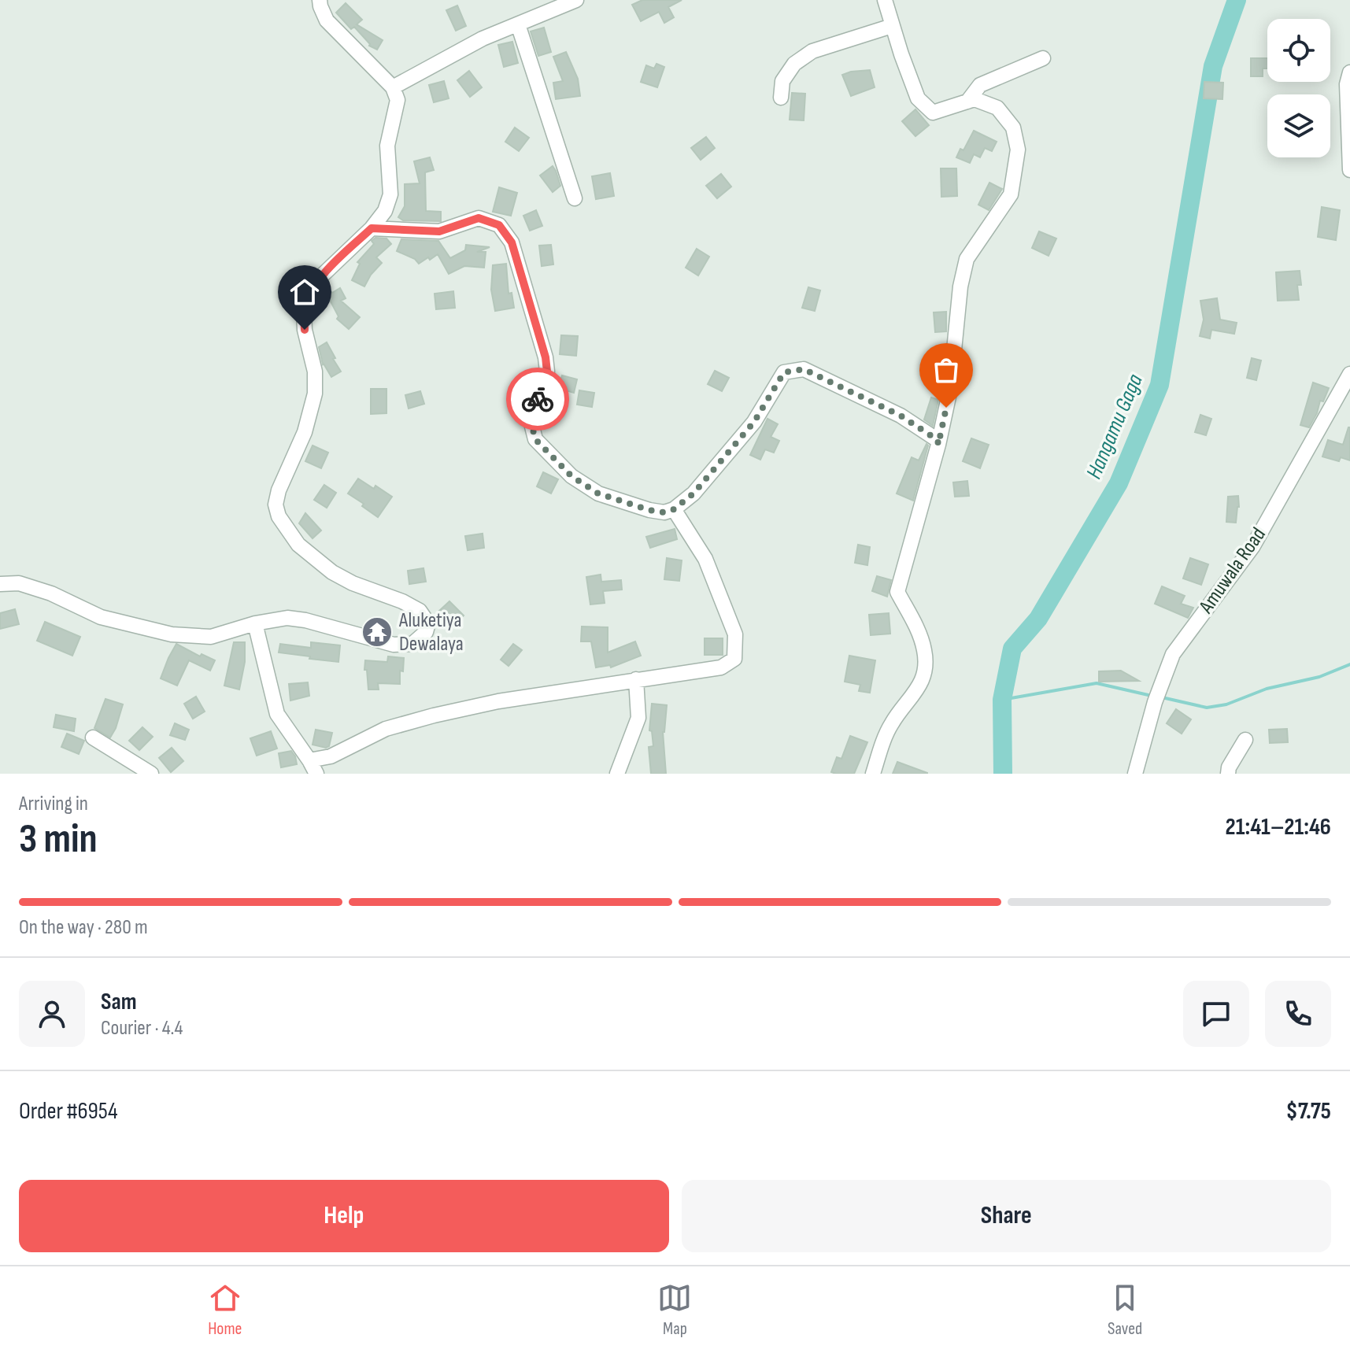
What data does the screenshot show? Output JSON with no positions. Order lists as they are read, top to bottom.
{
  "streets": {
    "street": ["Amuwala Road"]
  },
  "water": ["Hangamu Gaga"],
  "places": {
    "temple": ["Aluketiya Dewalaya"]
  },
  "page": {
    "heading": ["3 min", "Arriving in", "21:41–21:46"],
    "panel": [
      "Sam",
      "Courier · 4.4",
      "Order #6954",
      "$7.75"
    ],
    "bar": "On the way · 280 m",
    "buttons": ["Help", "Share"],
    "tabs": ["Home", "Map", "Saved"]
  }
}
